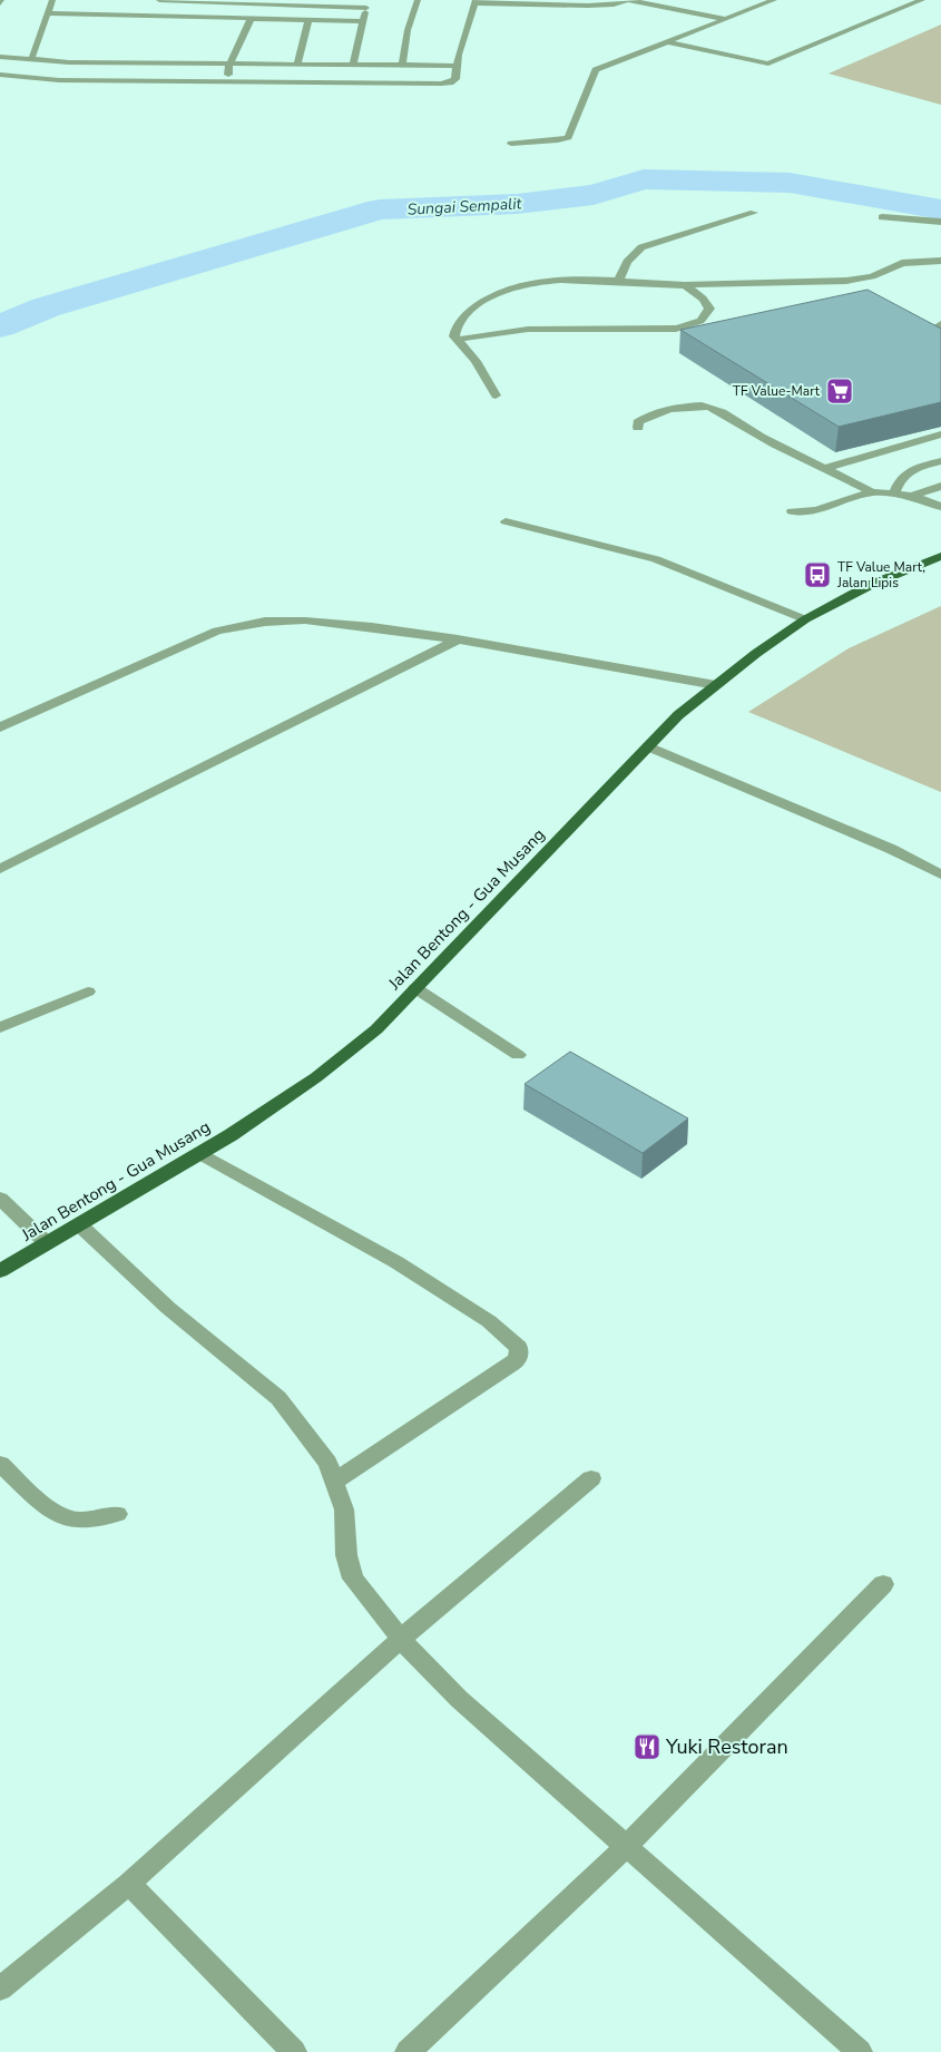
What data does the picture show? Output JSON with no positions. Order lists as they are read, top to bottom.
{
  "streets": {
    "main road": ["Jalan Bentong - Gua Musang"]
  },
  "water": ["Sungai Sempalit"],
  "places": {
    "supermarket": ["TF Value-Mart"],
    "bus stop": ["TF Value Mart, Jalan Lipis"],
    "restaurant": ["Yuki Restoran"]
  }
}
